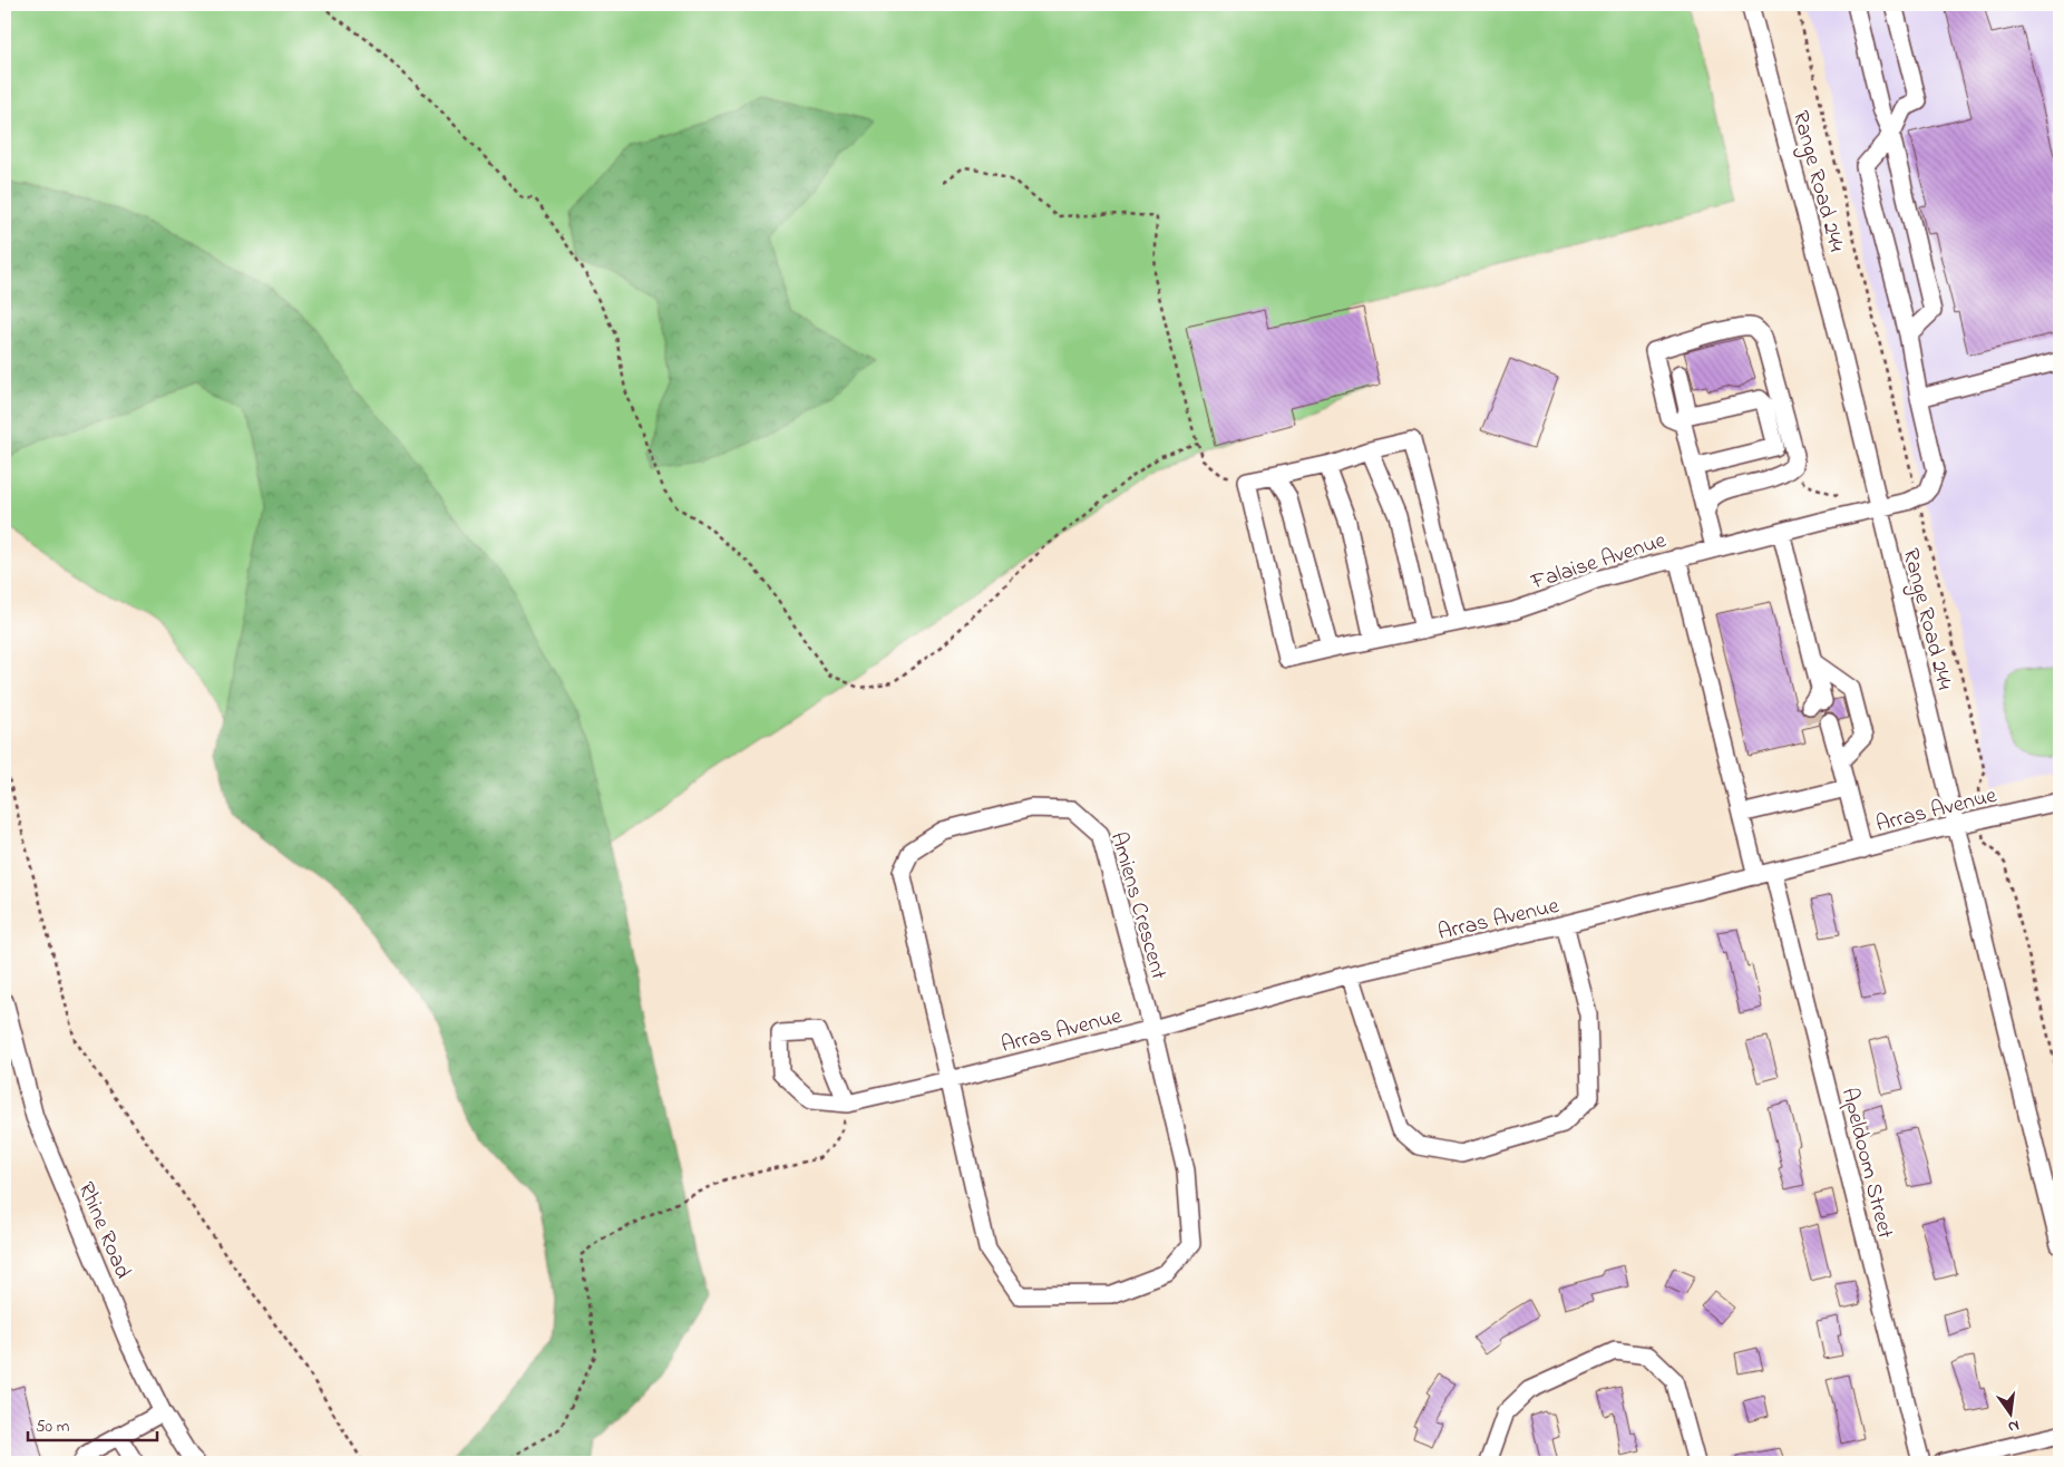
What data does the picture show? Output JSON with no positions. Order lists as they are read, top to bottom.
{
  "streets": {
    "street": [
      "Range Road 244",
      "Falaise Avenue",
      "Arras Avenue",
      "Amiens Crescent",
      "Apeldoom Street",
      "Rhine Road"
    ]
  },
  "crossings": [
    ["Range Road 244", "Falaise Avenue"],
    ["Range Road 244", "Arras Avenue"],
    ["Arras Avenue", "Amiens Crescent"],
    ["Arras Avenue", "Apeldoom Street"]
  ],
  "scale_bar": "50 m",
  "north": "bottom"
}
